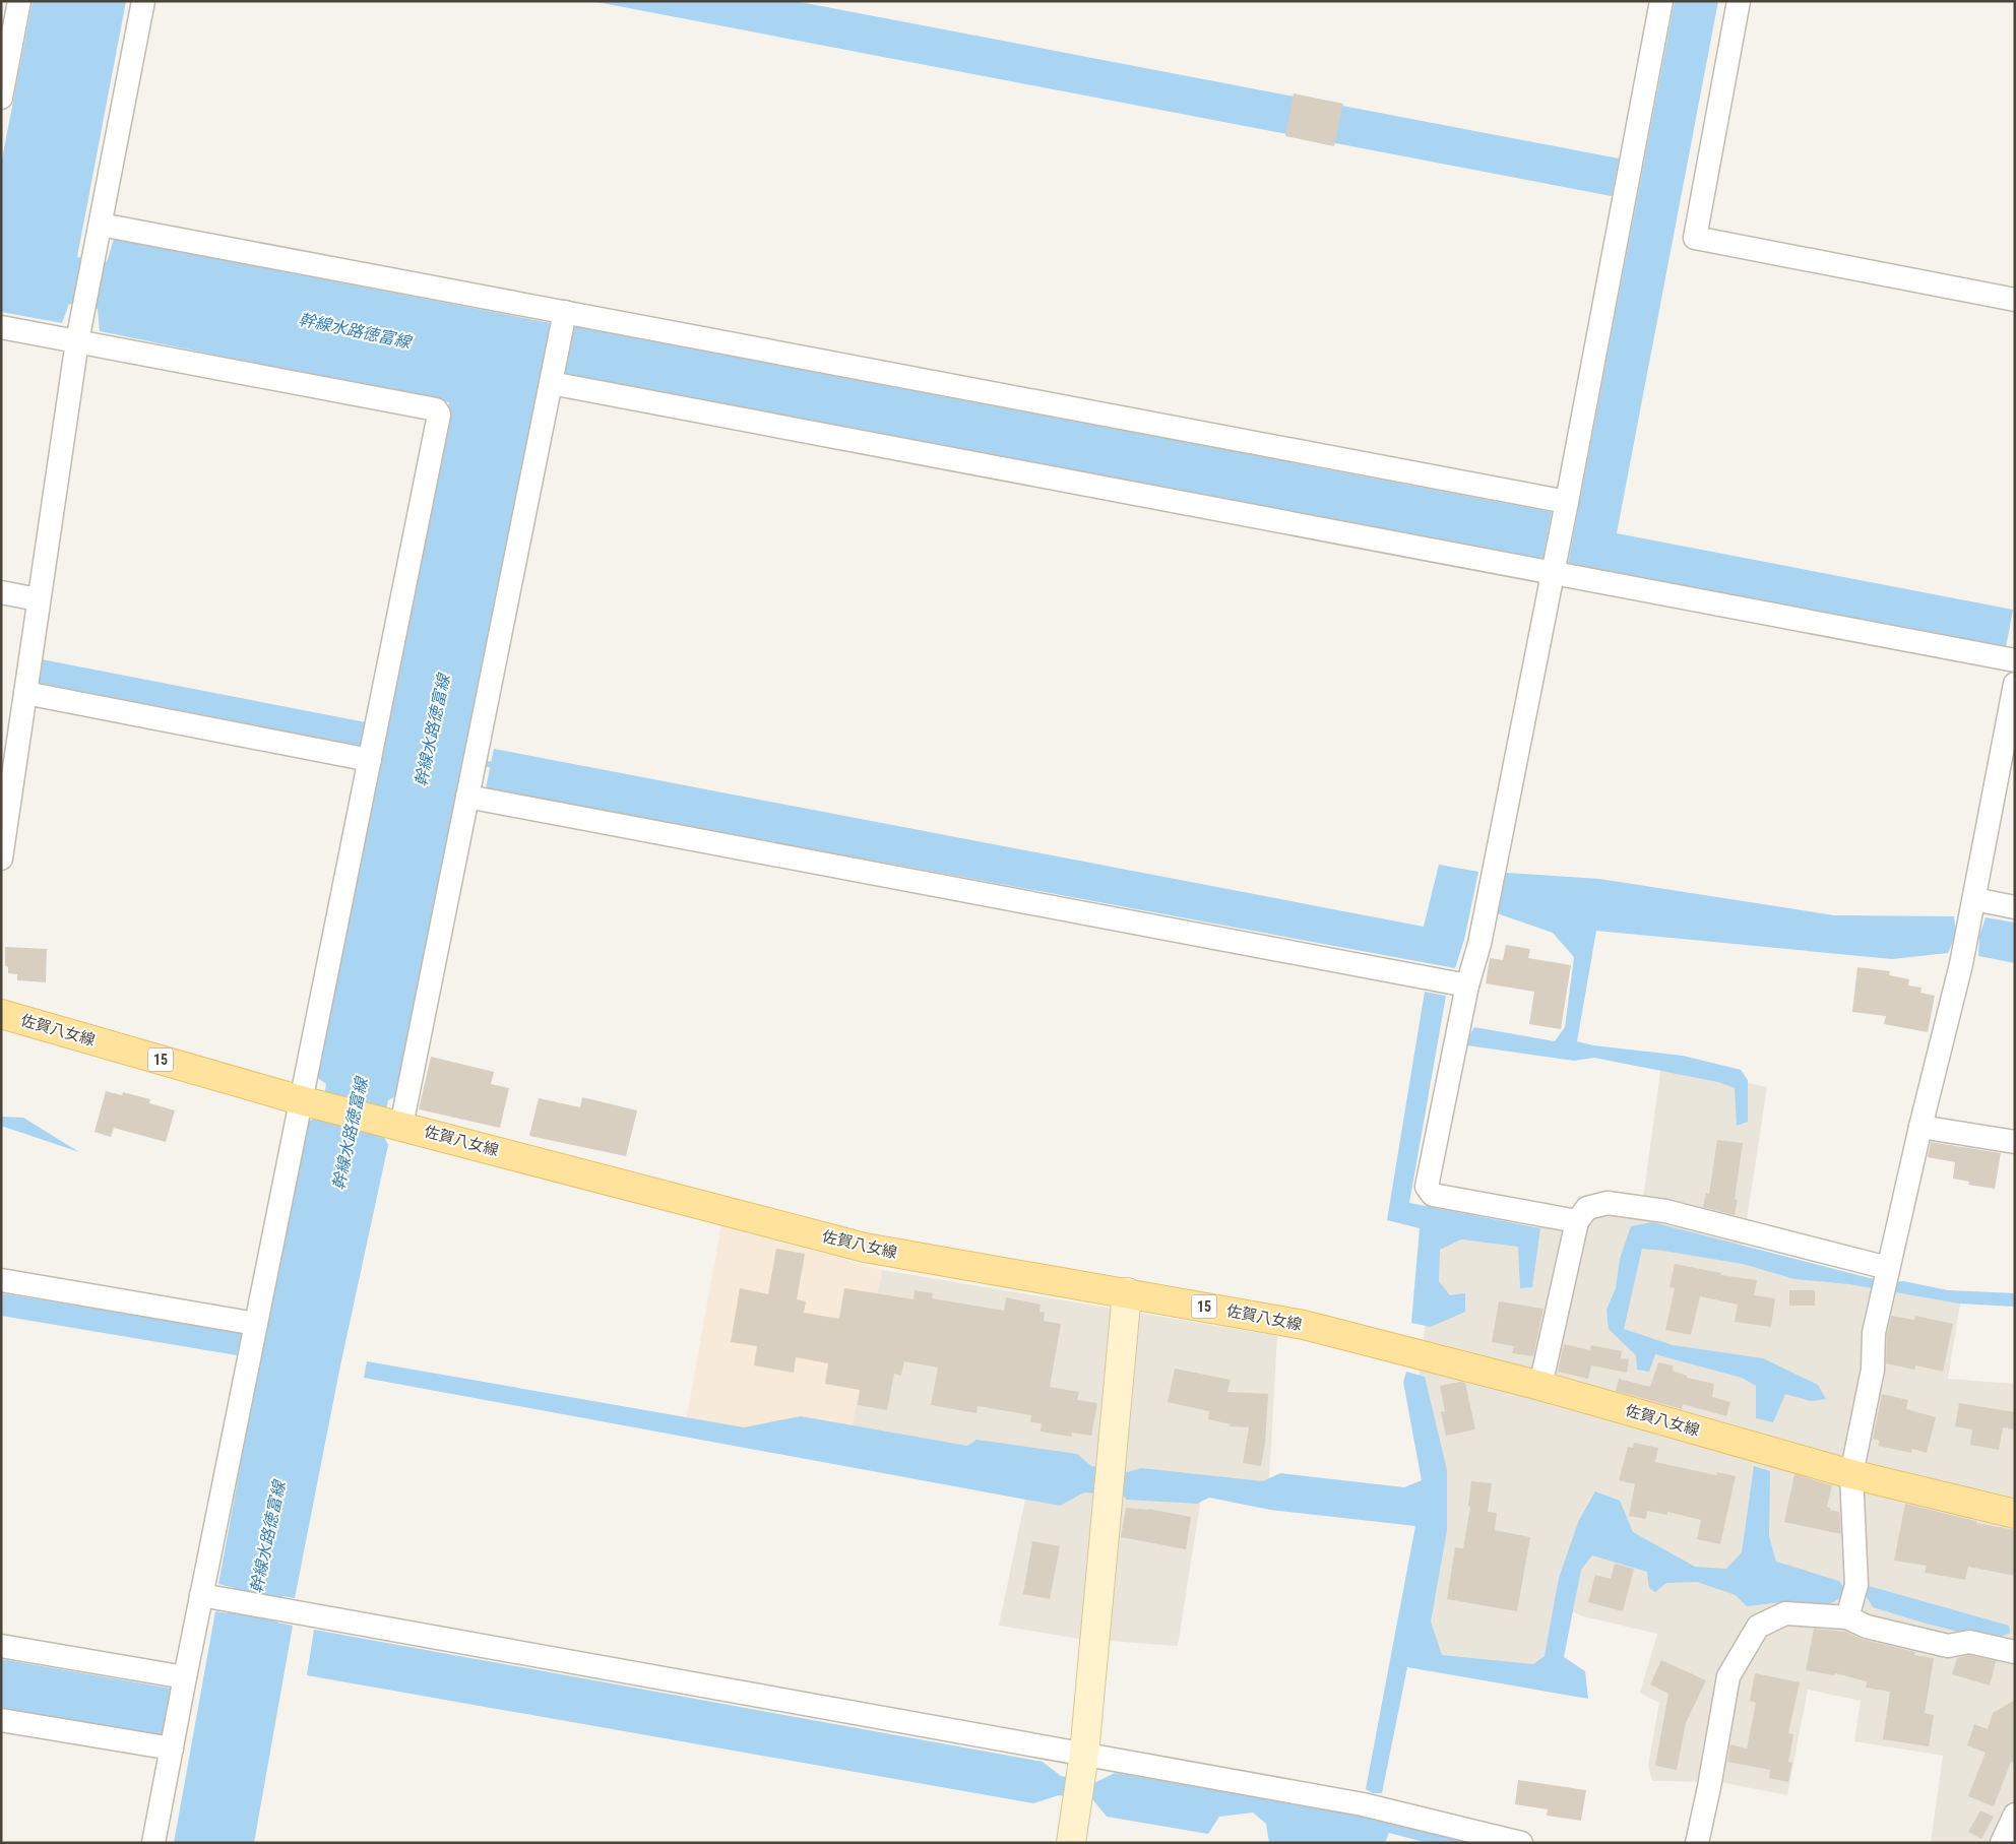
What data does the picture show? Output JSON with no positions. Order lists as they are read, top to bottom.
{
  "streets": {
    "main road": ["佐賀八女線", "15"]
  },
  "crossings": [
    ["佐賀八女線", "15"]
  ],
  "water": ["幹線水路徳富線"]
}
